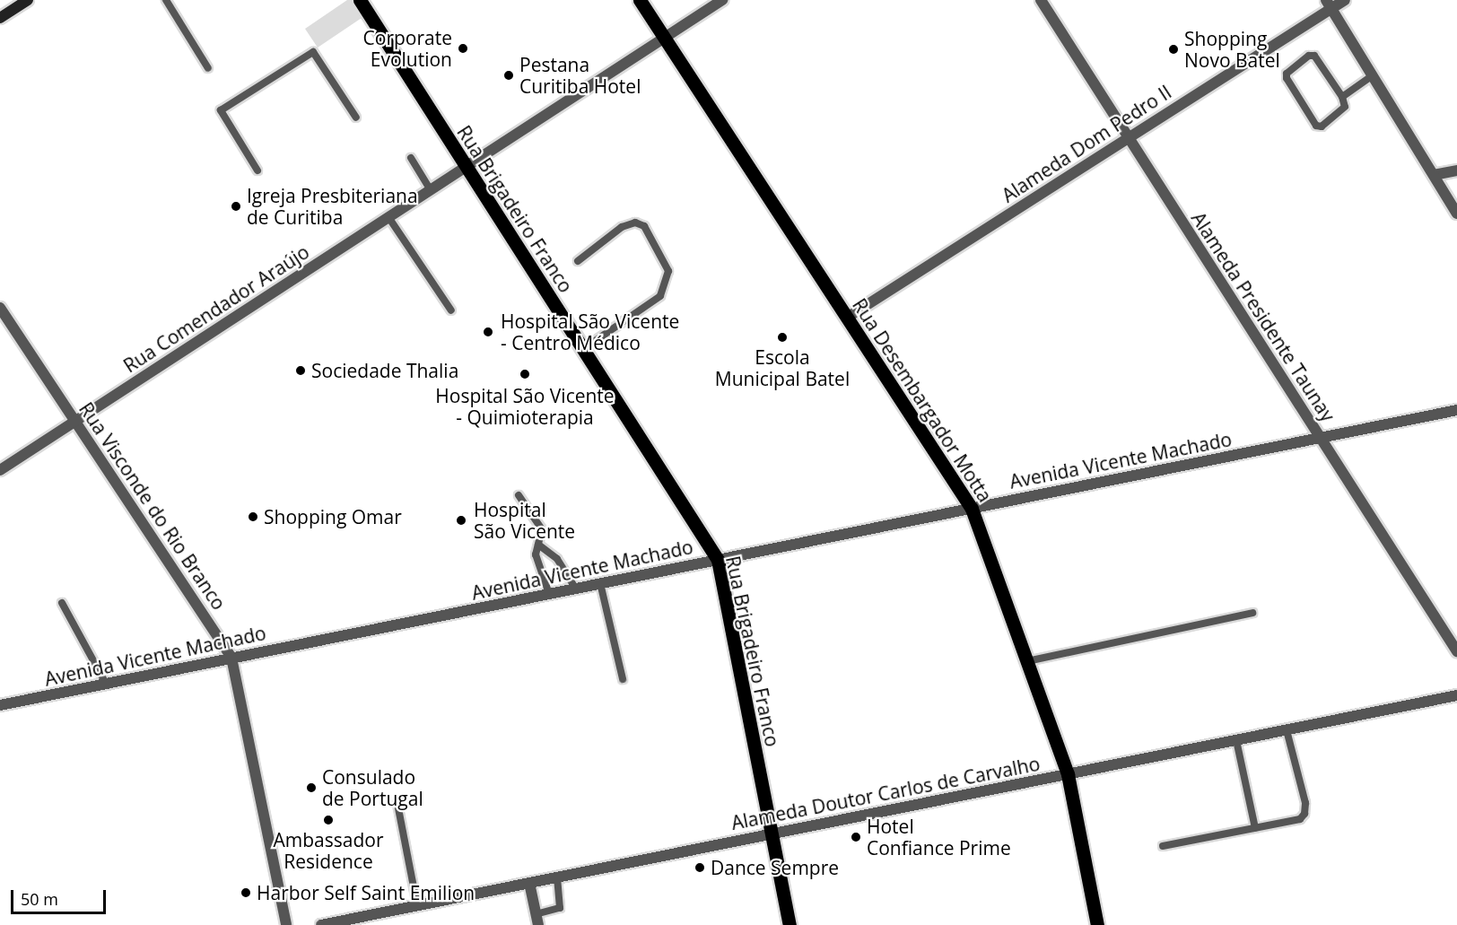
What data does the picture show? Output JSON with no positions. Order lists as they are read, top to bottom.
{
  "streets": {
    "main road": ["Rua Brigadeiro Franco", "Rua Desembargador Motta"],
    "street": [
      "Alameda Dom Pedro II",
      "Rua Comendador Araújo",
      "Alameda Presidente Taunay",
      "Avenida Vicente Machado",
      "Rua Visconde do Rio Branco",
      "Alameda Doutor Carlos de Carvalho"
    ]
  },
  "crossings": [
    ["Alameda Dom Pedro II", "Alameda Presidente Taunay"],
    ["Alameda Dom Pedro II", "Rua Desembargador Motta"],
    ["Rua Brigadeiro Franco", "Rua Comendador Araújo"],
    ["Rua Brigadeiro Franco", "Avenida Vicente Machado"],
    ["Rua Brigadeiro Franco", "Alameda Doutor Carlos de Carvalho"],
    ["Rua Comendador Araújo", "Rua Desembargador Motta"],
    ["Rua Comendador Araújo", "Rua Visconde do Rio Branco"],
    ["Alameda Presidente Taunay", "Avenida Vicente Machado"],
    ["Rua Desembargador Motta", "Avenida Vicente Machado"],
    ["Rua Desembargador Motta", "Alameda Doutor Carlos de Carvalho"],
    ["Avenida Vicente Machado", "Rua Visconde do Rio Branco"]
  ],
  "places": [
    "Corporate Evolution",
    "Shopping Novo Batel",
    "Pestana Curitiba Hotel",
    "Igreja Presbiteriana de Curitiba",
    "Hospital São Vicente - Centro Médico",
    "Escola Municipal Batel",
    "Sociedade Thalia",
    "Hospital São Vicente - Quimioterapia",
    "Shopping Omar",
    "Hospital São Vicente",
    "Consulado de Portugal",
    "Ambassador Residence",
    "Hotel Confiance Prime",
    "Dance Sempre",
    "Harbor Self Saint Emilion"
  ],
  "scale_bar": "50 m"
}
